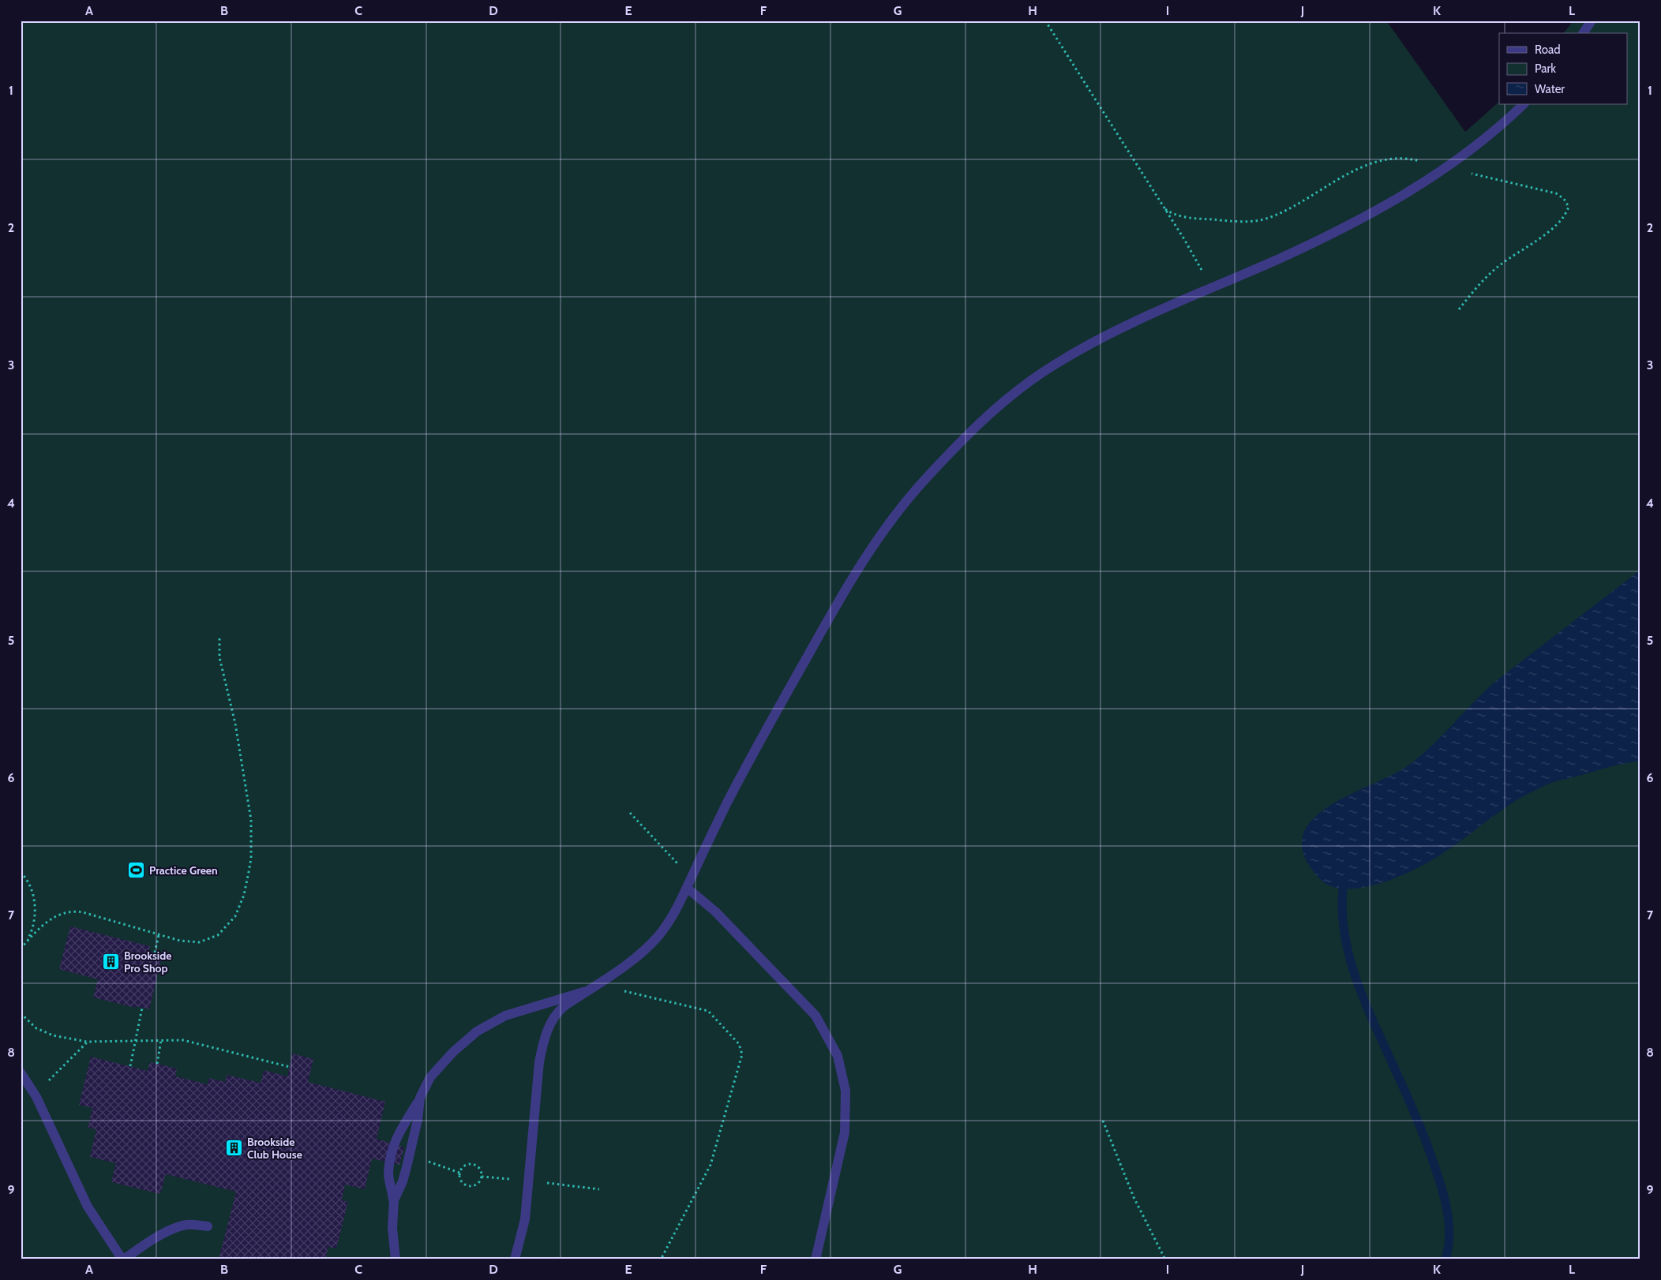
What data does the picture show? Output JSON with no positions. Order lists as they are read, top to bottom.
{
  "places": {
    "sports": ["Practice Green"],
    "building": ["Brookside Pro Shop", "Brookside Club House"]
  },
  "legend": ["Road", "Park", "Water"],
  "grid": {
    "columns": [
      "A",
      "B",
      "C",
      "D",
      "E",
      "F",
      "G",
      "H",
      "I",
      "J",
      "K",
      "L"
    ],
    "rows": [
      "1",
      "2",
      "3",
      "4",
      "5",
      "6",
      "7",
      "8",
      "9"
    ]
  }
}
